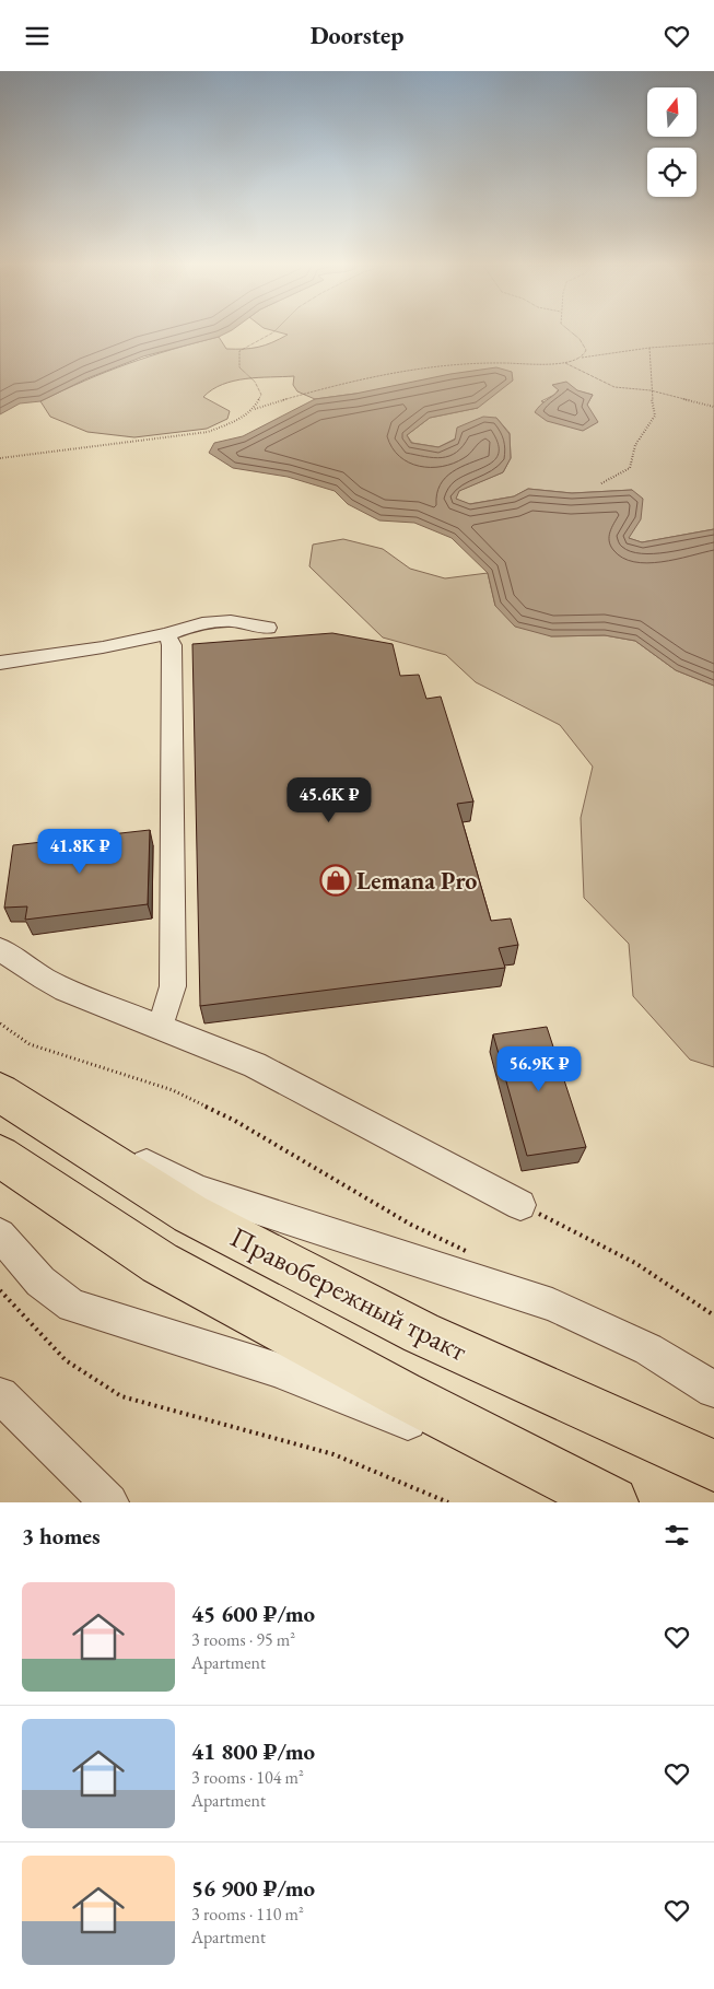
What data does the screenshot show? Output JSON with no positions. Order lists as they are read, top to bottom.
{
  "streets": {
    "highway": ["Правобережный тракт"]
  },
  "places": {
    "shop": ["Lemana Pro"]
  },
  "north": "top",
  "page": {
    "header": "Doorstep",
    "price": ["45.6K ₽", "41.8K ₽", "56.9K ₽"],
    "heading": "3 homes",
    "list": [
      {
        "name": "45 600 ₽/mo",
        "note": "3 rooms · 95 m² · Apartment"
      },
      {
        "name": "41 800 ₽/mo",
        "note": "3 rooms · 104 m² · Apartment"
      },
      {
        "name": "56 900 ₽/mo",
        "note": "3 rooms · 110 m² · Apartment"
      }
    ]
  }
}
